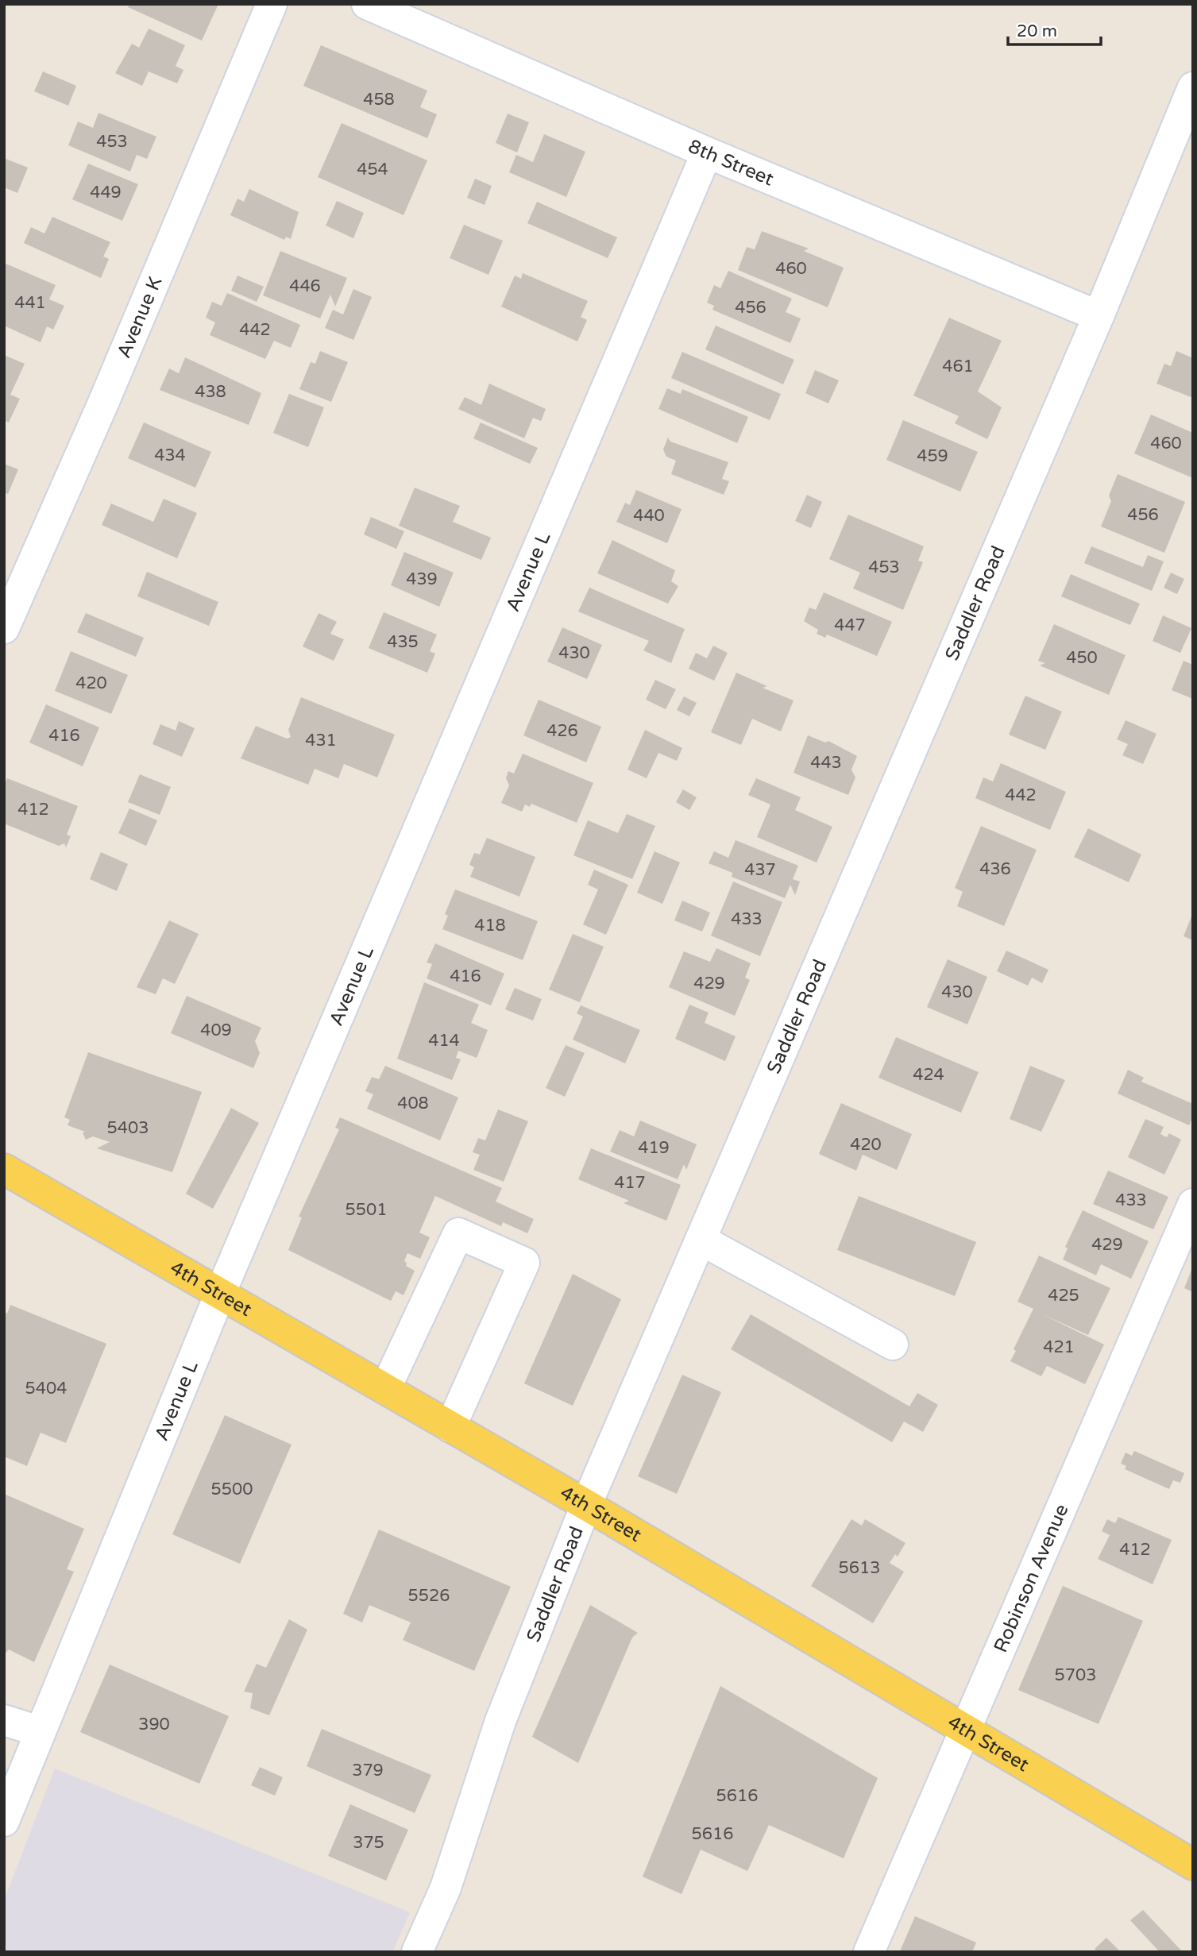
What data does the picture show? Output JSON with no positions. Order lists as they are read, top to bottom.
{
  "streets": {
    "main road": ["4th Street"],
    "street": [
      "8th Street",
      "Avenue K",
      "Avenue L",
      "Saddler Road",
      "Robinson Avenue"
    ]
  },
  "crossings": [
    ["8th Street", "Avenue L"],
    ["8th Street", "Saddler Road"],
    ["Avenue L", "4th Street"],
    ["Saddler Road", "4th Street"],
    ["4th Street", "Robinson Avenue"]
  ],
  "house_numbers": [
    "458",
    "453",
    "454",
    "449",
    "460",
    "446",
    "441",
    "456",
    "442",
    "461",
    "438",
    "460",
    "434",
    "459",
    "456",
    "440",
    "453",
    "439",
    "447",
    "435",
    "430",
    "450",
    "420",
    "426",
    "416",
    "431",
    "443",
    "442",
    "412",
    "436",
    "437",
    "433",
    "418",
    "416",
    "429",
    "430",
    "409",
    "414",
    "424",
    "408",
    "5403",
    "420",
    "419",
    "417",
    "433",
    "5501",
    "429",
    "425",
    "421",
    "5404",
    "5500",
    "412",
    "5613",
    "5526",
    "5703",
    "390",
    "379",
    "5616",
    "5616",
    "375"
  ],
  "scale_bar": "20 m"
}
